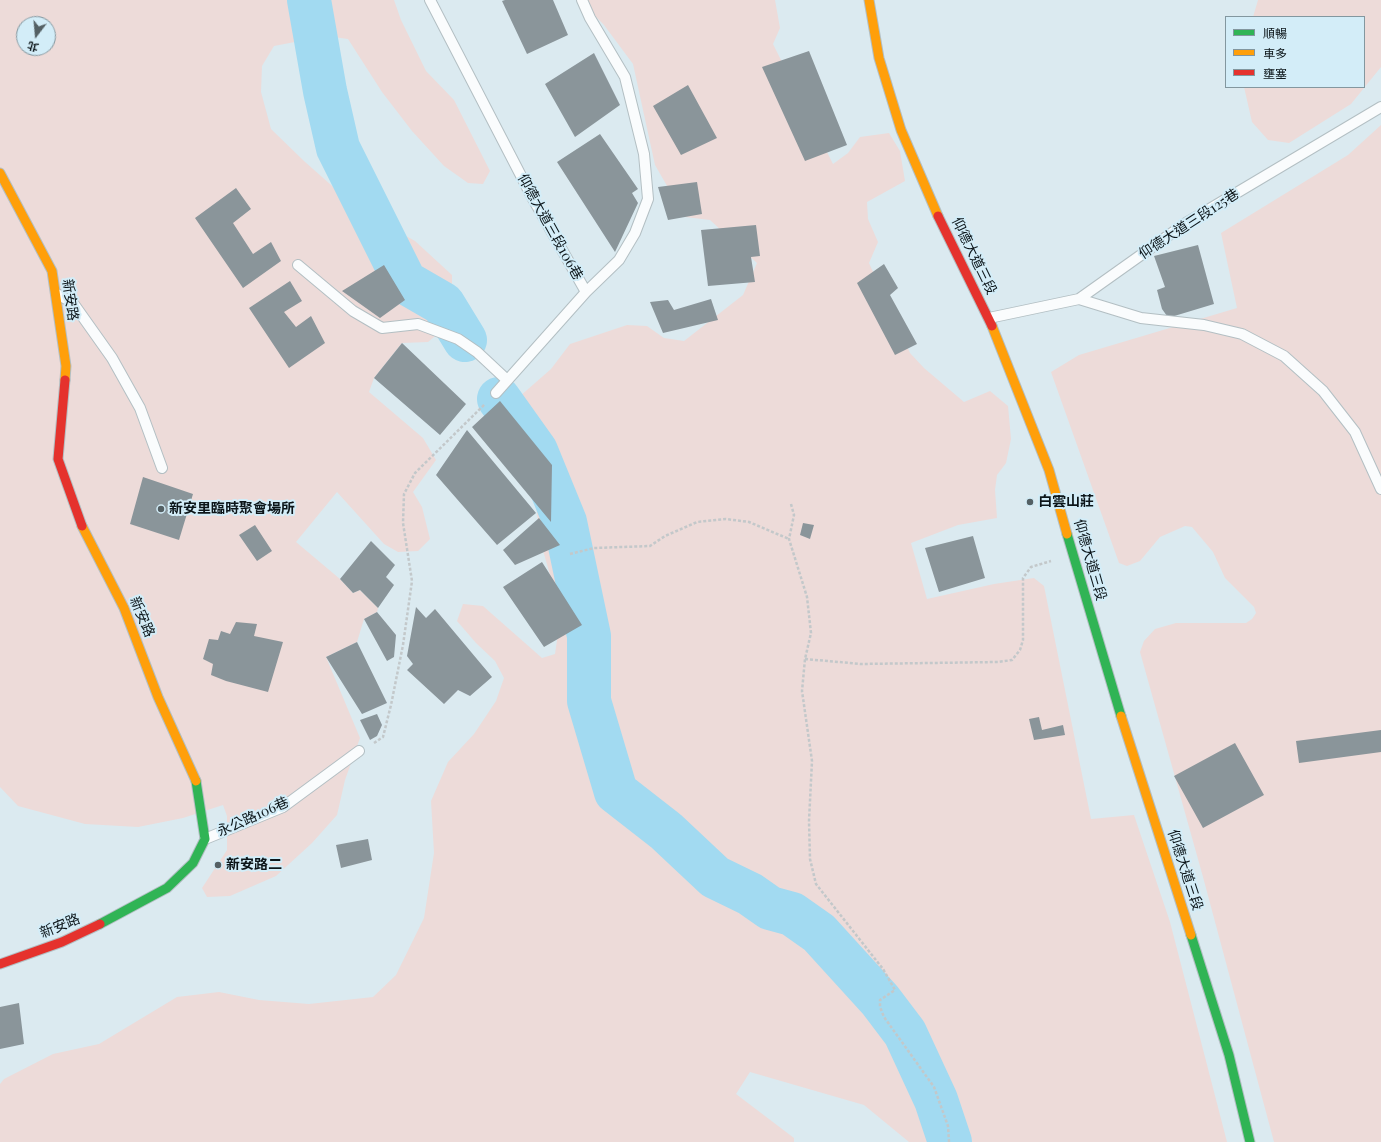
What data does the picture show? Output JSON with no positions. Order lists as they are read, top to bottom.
{
  "streets": {
    "main road": ["仰德大道三段", "新安路"],
    "lane": ["仰德大道三段125巷", "仰德大道三段106巷", "永公路106巷"]
  },
  "crossings": [
    ["仰德大道三段125巷", "仰德大道三段"],
    ["新安路", "永公路106巷"]
  ],
  "places": ["白雲山莊", "新安里臨時聚會場所", "新安路二"],
  "legend": ["順暢", "車多", "壅塞"],
  "north": "bottom"
}
